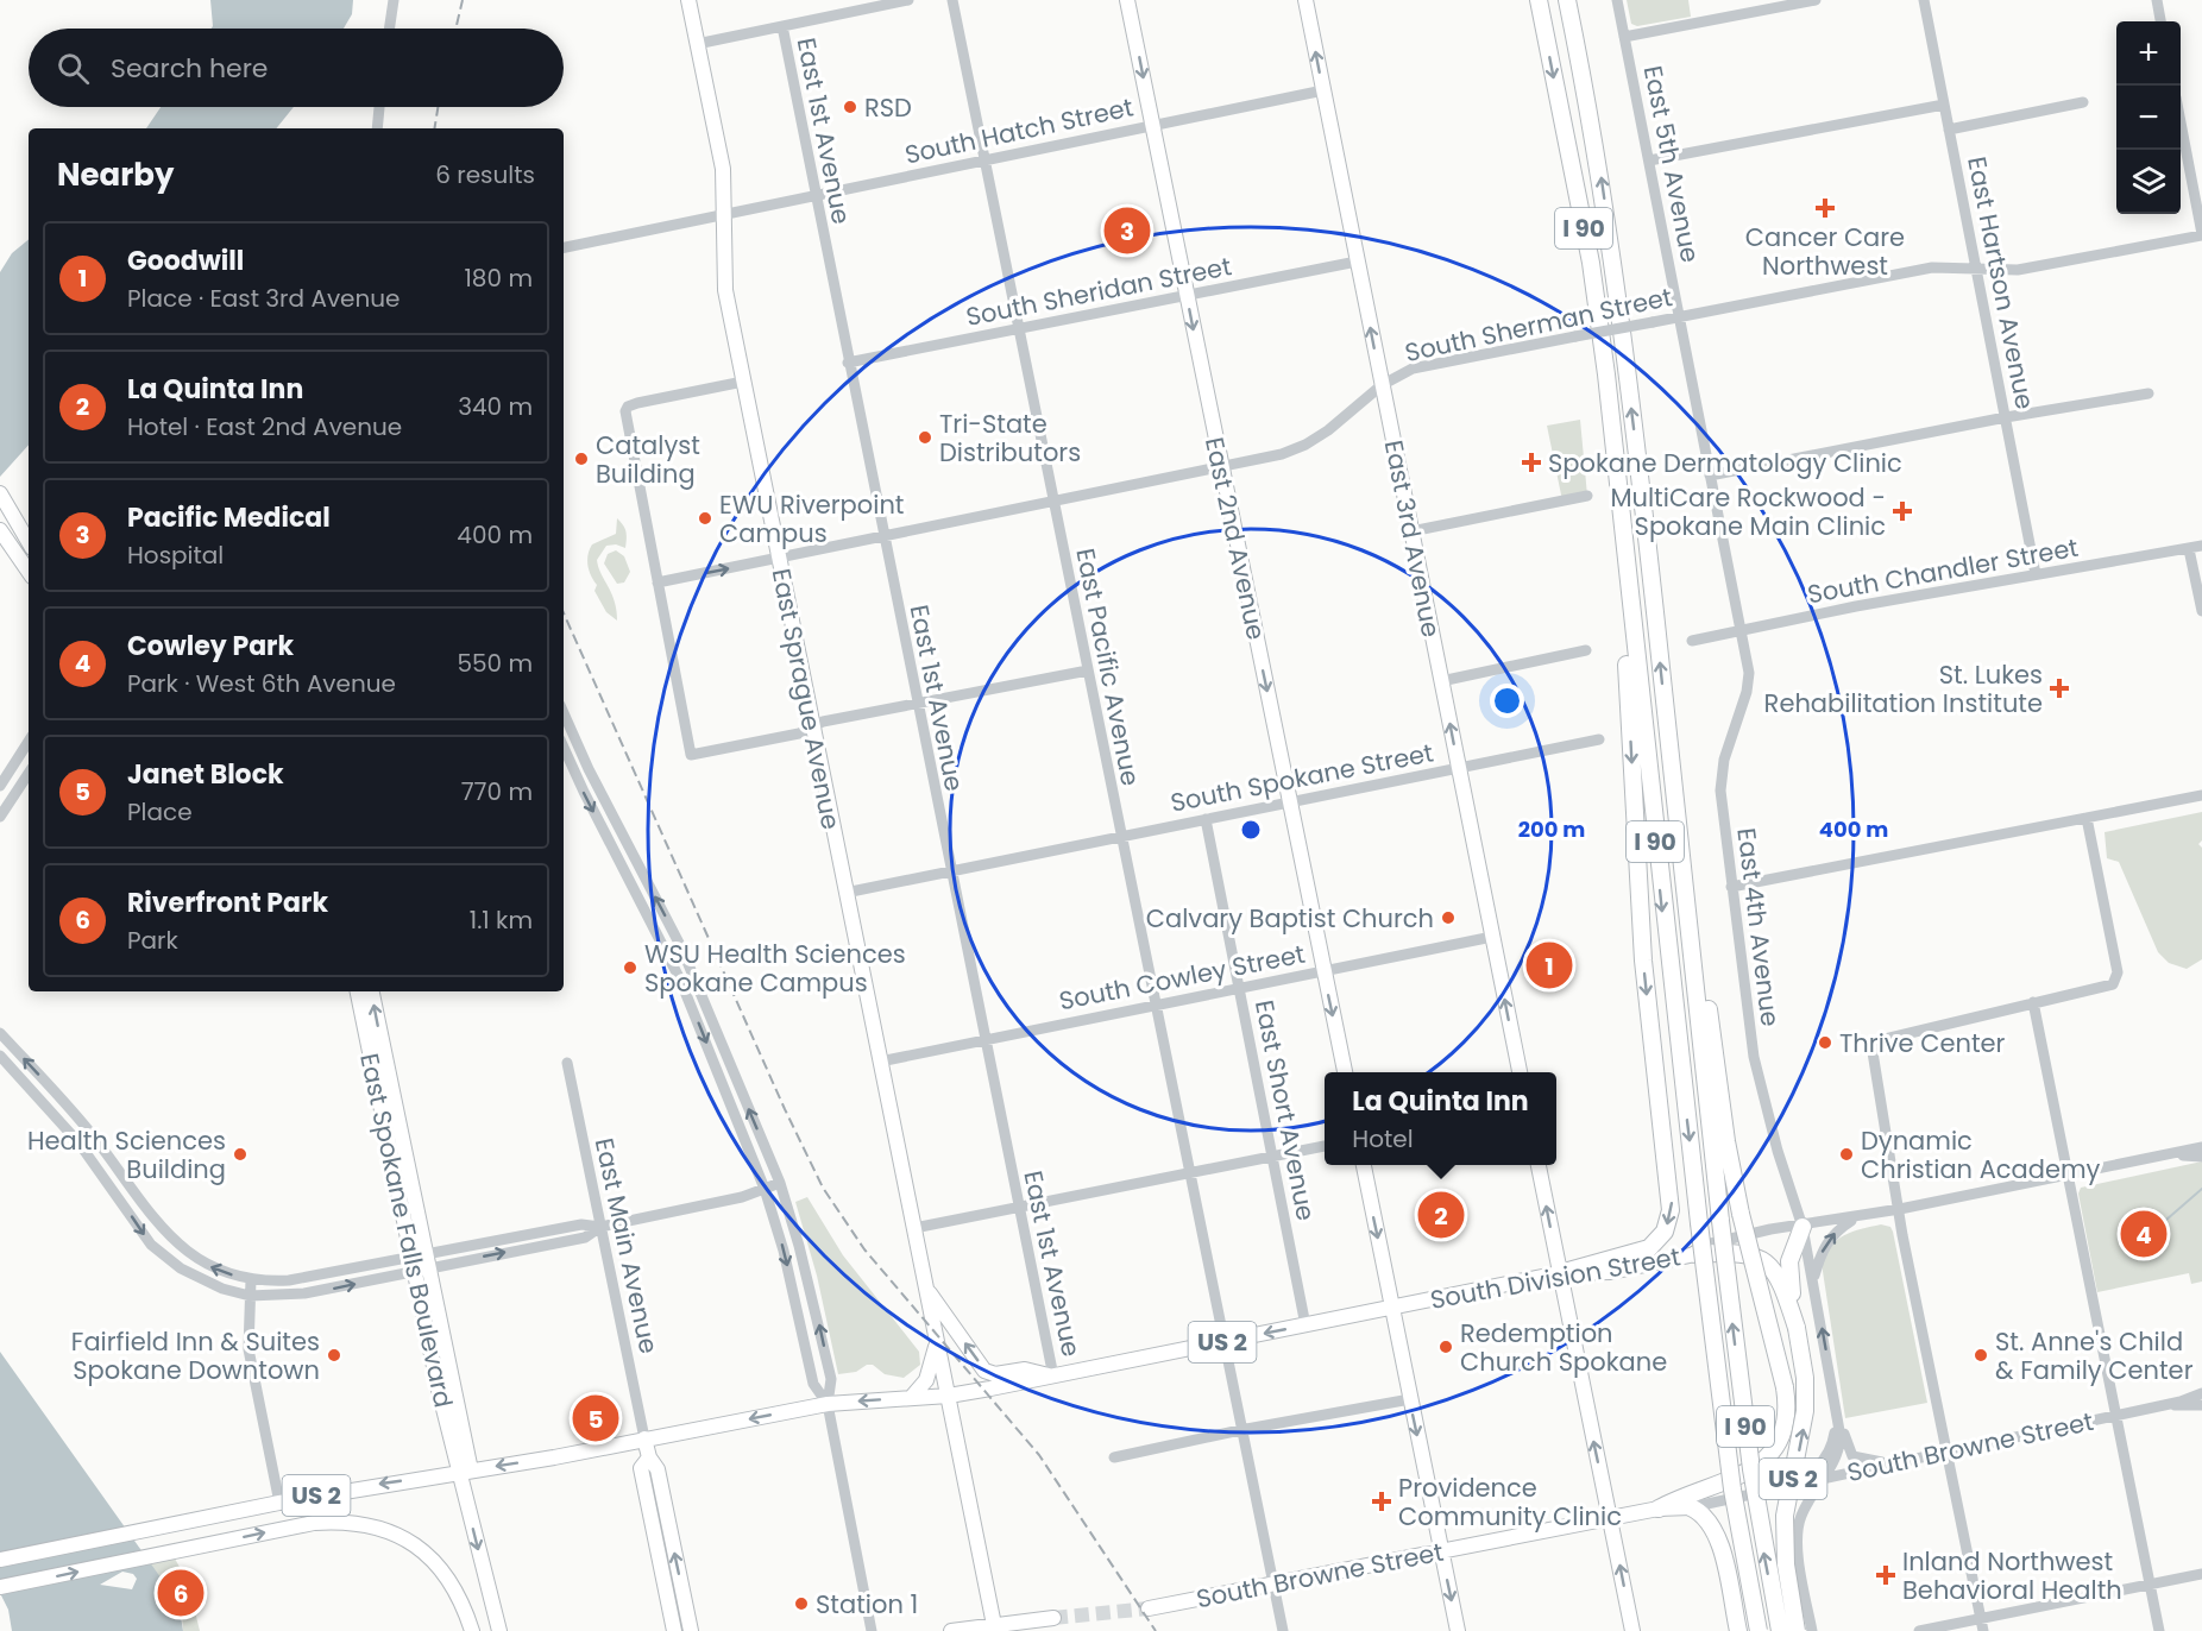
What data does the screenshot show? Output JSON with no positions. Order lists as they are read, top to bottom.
{
  "streets": {
    "highway": ["I 90", "US 2"],
    "main road": [
      "East 2nd Avenue",
      "East 3rd Avenue",
      "East Sprague Avenue",
      "East Spokane Falls Boulevard",
      "South Division Street",
      "South Browne Street"
    ],
    "street": [
      "East 1st Avenue",
      "South Hatch Street",
      "East 5th Avenue",
      "East Hartson Avenue",
      "South Sheridan Street",
      "South Sherman Street",
      "South Chandler Street",
      "East Pacific Avenue",
      "South Spokane Street",
      "East 4th Avenue",
      "South Cowley Street",
      "East Short Avenue",
      "East Main Avenue"
    ]
  },
  "crossings": [
    ["East 1st Avenue", "South Hatch Street"],
    ["East 1st Avenue", "South Sheridan Street"],
    ["East 1st Avenue", "South Sherman Street"],
    ["East 1st Avenue", "South Spokane Street"],
    ["East 1st Avenue", "South Cowley Street"],
    ["East 1st Avenue", "South Division Street"],
    ["South Hatch Street", "East 2nd Avenue"],
    ["South Hatch Street", "East 3rd Avenue"],
    ["South Hatch Street", "East Pacific Avenue"],
    ["South Hatch Street", "East Sprague Avenue"],
    ["East 5th Avenue", "South Sherman Street"],
    ["East 5th Avenue", "South Chandler Street"],
    ["East 5th Avenue", "East 4th Avenue"],
    ["East Hartson Avenue", "South Sherman Street"],
    ["East Hartson Avenue", "South Chandler Street"],
    ["South Sheridan Street", "East 2nd Avenue"],
    ["South Sheridan Street", "East 3rd Avenue"],
    ["South Sheridan Street", "East Pacific Avenue"],
    ["South Sherman Street", "East 2nd Avenue"],
    ["South Sherman Street", "East 3rd Avenue"],
    ["South Sherman Street", "East Pacific Avenue"],
    ["South Sherman Street", "East Sprague Avenue"],
    ["East 2nd Avenue", "South Spokane Street"],
    ["East 2nd Avenue", "South Cowley Street"],
    ["East 3rd Avenue", "South Spokane Street"],
    ["East 3rd Avenue", "South Cowley Street"],
    ["South Chandler Street", "East 4th Avenue"],
    ["East Pacific Avenue", "South Spokane Street"],
    ["East Pacific Avenue", "South Cowley Street"],
    ["East Pacific Avenue", "South Division Street"],
    ["East Pacific Avenue", "South Browne Street"],
    ["East Sprague Avenue", "South Spokane Street"],
    ["East Sprague Avenue", "South Cowley Street"],
    ["East Sprague Avenue", "South Division Street"],
    ["East Sprague Avenue", "US 2"],
    ["South Spokane Street", "East Short Avenue"],
    ["East 4th Avenue", "South Division Street"],
    ["South Cowley Street", "East Short Avenue"],
    ["East Short Avenue", "South Division Street"],
    ["East Spokane Falls Boulevard", "US 2"],
    ["East Main Avenue", "US 2"],
    ["South Division Street", "US 2"]
  ],
  "one_way": ["East 2nd Avenue", "East 3rd Avenue"],
  "places": {
    "other": [
      "RSD",
      "Tri-State Distributors",
      "Catalyst Building",
      "EWU Riverpoint Campus",
      "Calvary Baptist Church",
      "WSU Health Sciences Spokane Campus",
      "Thrive Center",
      "Health Sciences Building",
      "Dynamic Christian Academy",
      "Redemption Church Spokane",
      "Fairfield Inn & Suites Spokane Downtown",
      "St. Anne's Child & Family Center",
      "Station 1"
    ],
    "health": [
      "Cancer Care Northwest",
      "Spokane Dermatology Clinic",
      "MultiCare Rockwood - Spokane Main Clinic",
      "St. Lukes Rehabilitation Institute",
      "Providence Community Clinic",
      "Inland Northwest Behavioral Health"
    ]
  },
  "page": {
    "map_buttons": ["+", "−"],
    "search": "Search here",
    "heading": ["Nearby", "6 results"],
    "pins": [
      "3",
      "1",
      "2",
      "4",
      "5",
      "6"
    ],
    "list": [
      {
        "mark": "1",
        "name": "Goodwill",
        "note": "Place · East 3rd Avenue",
        "value": "180 m"
      },
      {
        "mark": "2",
        "name": "La Quinta Inn",
        "note": "Hotel · East 2nd Avenue",
        "value": "340 m"
      },
      {
        "mark": "3",
        "name": "Pacific Medical",
        "note": "Hospital",
        "value": "400 m"
      },
      {
        "mark": "4",
        "name": "Cowley Park",
        "note": "Park · West 6th Avenue",
        "value": "550 m"
      },
      {
        "mark": "5",
        "name": "Janet Block",
        "note": "Place",
        "value": "770 m"
      },
      {
        "mark": "6",
        "name": "Riverfront Park",
        "note": "Park",
        "value": "1.1 km"
      }
    ],
    "popup": ["La Quinta Inn", "Hotel"]
  },
  "rings": ["200 m", "400 m"]
}
